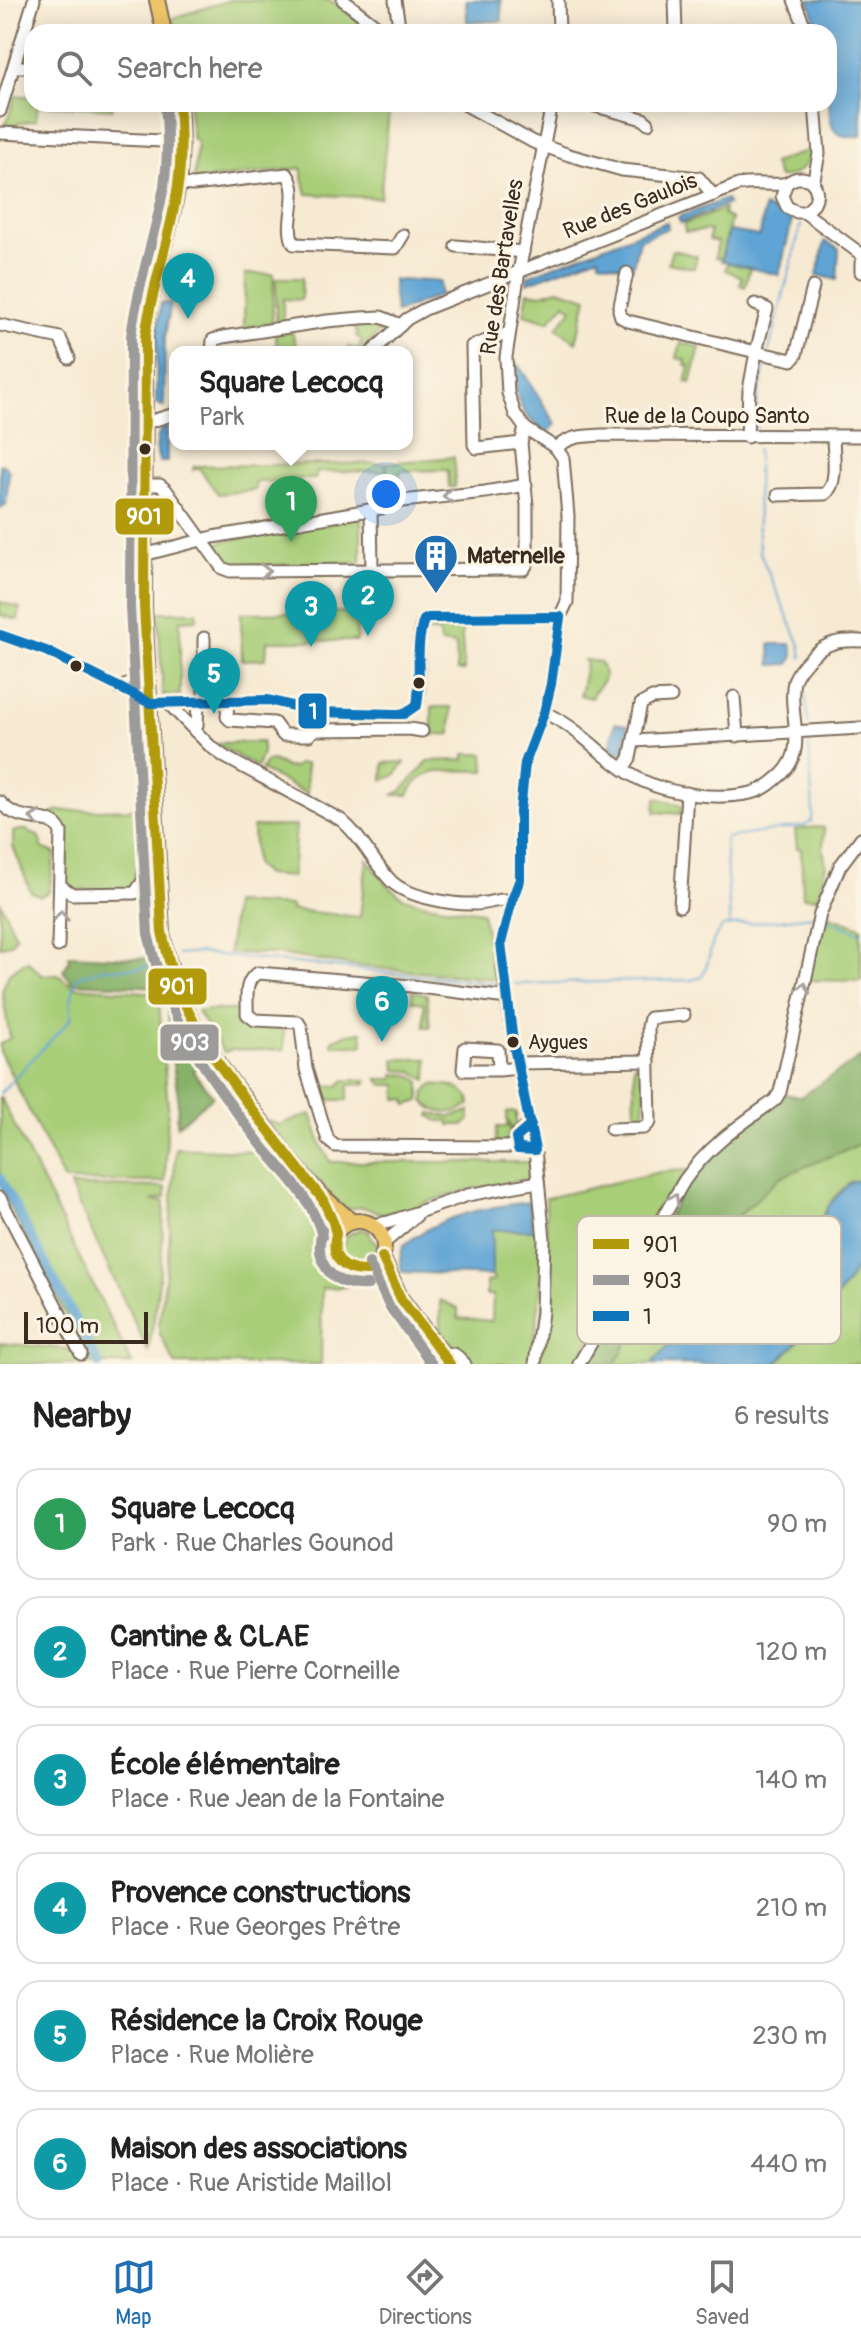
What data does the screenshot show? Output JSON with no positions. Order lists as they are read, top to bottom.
{
  "streets": {
    "street": ["Rue des Gaulois", "Rue des Bartavelles", "Rue de la Coupo Santo"]
  },
  "crossings": [
    ["Rue des Gaulois", "Rue des Bartavelles"]
  ],
  "places": {
    "building": ["Maternelle"],
    "other": ["Aygues"]
  },
  "lines": ["transit line 901", "transit line 903", "transit line 1"],
  "legend": ["901", "903", "1"],
  "scale_bar": "100 m",
  "page": {
    "search": "Search here",
    "pins": [
      "4",
      "1",
      "2",
      "3",
      "5",
      "6"
    ],
    "popup": ["Square Lecocq", "Park"],
    "scale": "100 m",
    "heading": ["Nearby", "6 results"],
    "list": [
      {
        "mark": "1",
        "name": "Square Lecocq",
        "note": "Park · Rue Charles Gounod",
        "value": "90 m"
      },
      {
        "mark": "2",
        "name": "Cantine & CLAE",
        "note": "Place · Rue Pierre Corneille",
        "value": "120 m"
      },
      {
        "mark": "3",
        "name": "École élémentaire",
        "note": "Place · Rue Jean de la Fontaine",
        "value": "140 m"
      },
      {
        "mark": "4",
        "name": "Provence constructions",
        "note": "Place · Rue Georges Prêtre",
        "value": "210 m"
      },
      {
        "mark": "5",
        "name": "Résidence la Croix Rouge",
        "note": "Place · Rue Molière",
        "value": "230 m"
      },
      {
        "mark": "6",
        "name": "Maison des associations",
        "note": "Place · Rue Aristide Maillol",
        "value": "440 m"
      }
    ],
    "nav": ["Map", "Directions", "Saved"]
  }
}
